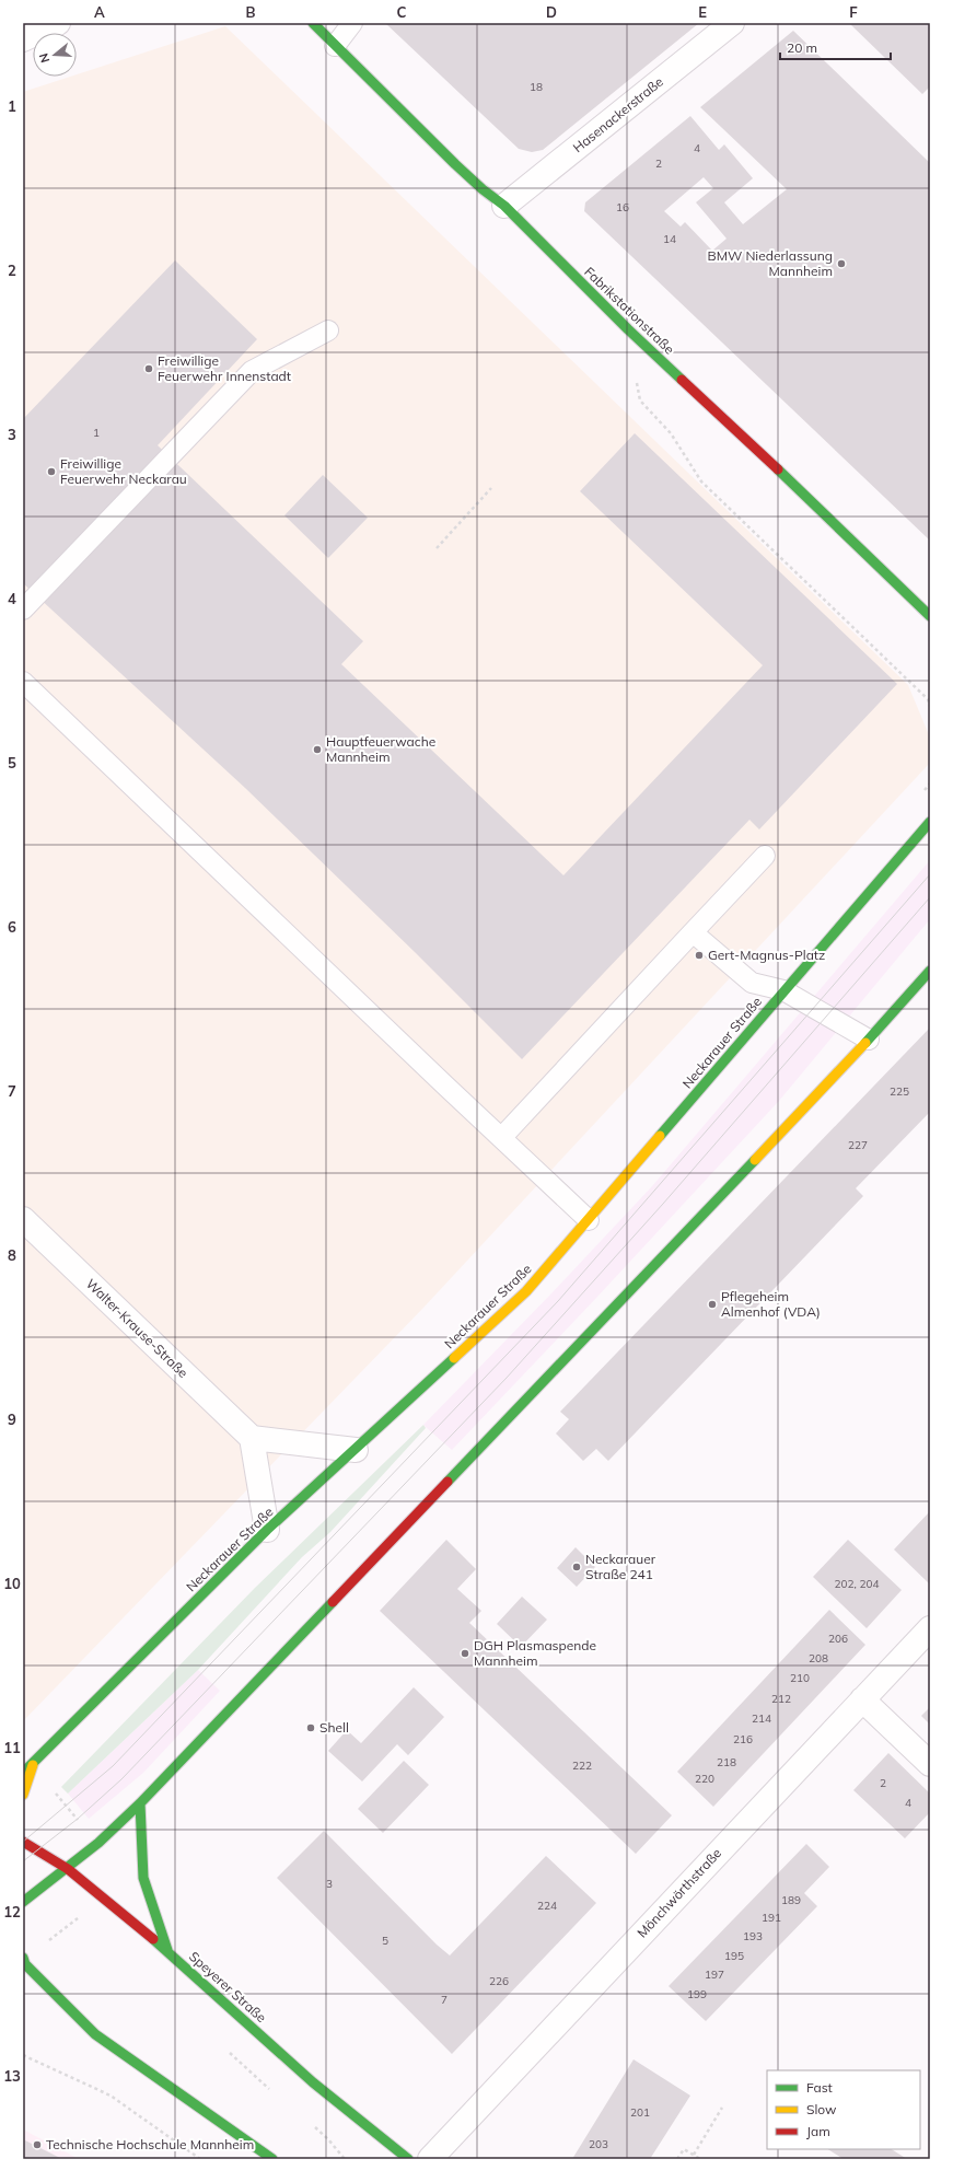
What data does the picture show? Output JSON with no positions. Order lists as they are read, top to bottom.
{
  "streets": {
    "main road": ["Fabrikstationstraße", "Neckarauer Straße", "Speyerer Straße"],
    "street": ["Hasenackerstraße", "Walter-Krause-Straße", "Mönchwörthstraße"]
  },
  "crossings": [
    ["Hasenackerstraße", "Fabrikstationstraße"]
  ],
  "places": [
    "BMW Niederlassung Mannheim",
    "Freiwillige Feuerwehr Innenstadt",
    "Freiwillige Feuerwehr Neckarau",
    "Hauptfeuerwache Mannheim",
    "Gert-Magnus-Platz",
    "Pflegeheim Almenhof (VDA)",
    "Neckarauer Straße 241",
    "DGH Plasmaspende Mannheim",
    "Shell",
    "Technische Hochschule Mannheim"
  ],
  "house_numbers": [
    "18",
    "4",
    "2",
    "16",
    "14",
    "1",
    "225",
    "227",
    "202, 204",
    "206",
    "208",
    "210",
    "212",
    "214",
    "216",
    "218",
    "222",
    "220",
    "2",
    "4",
    "3",
    "189",
    "224",
    "191",
    "193",
    "5",
    "195",
    "197",
    "226",
    "199",
    "7",
    "201",
    "203"
  ],
  "legend": ["Fast", "Slow", "Jam"],
  "scale_bar": "20 m",
  "north": "left",
  "grid": {
    "columns": [
      "A",
      "B",
      "C",
      "D",
      "E",
      "F"
    ],
    "rows": [
      "1",
      "2",
      "3",
      "4",
      "5",
      "6",
      "7",
      "8",
      "9",
      "10",
      "11",
      "12",
      "13"
    ]
  }
}
